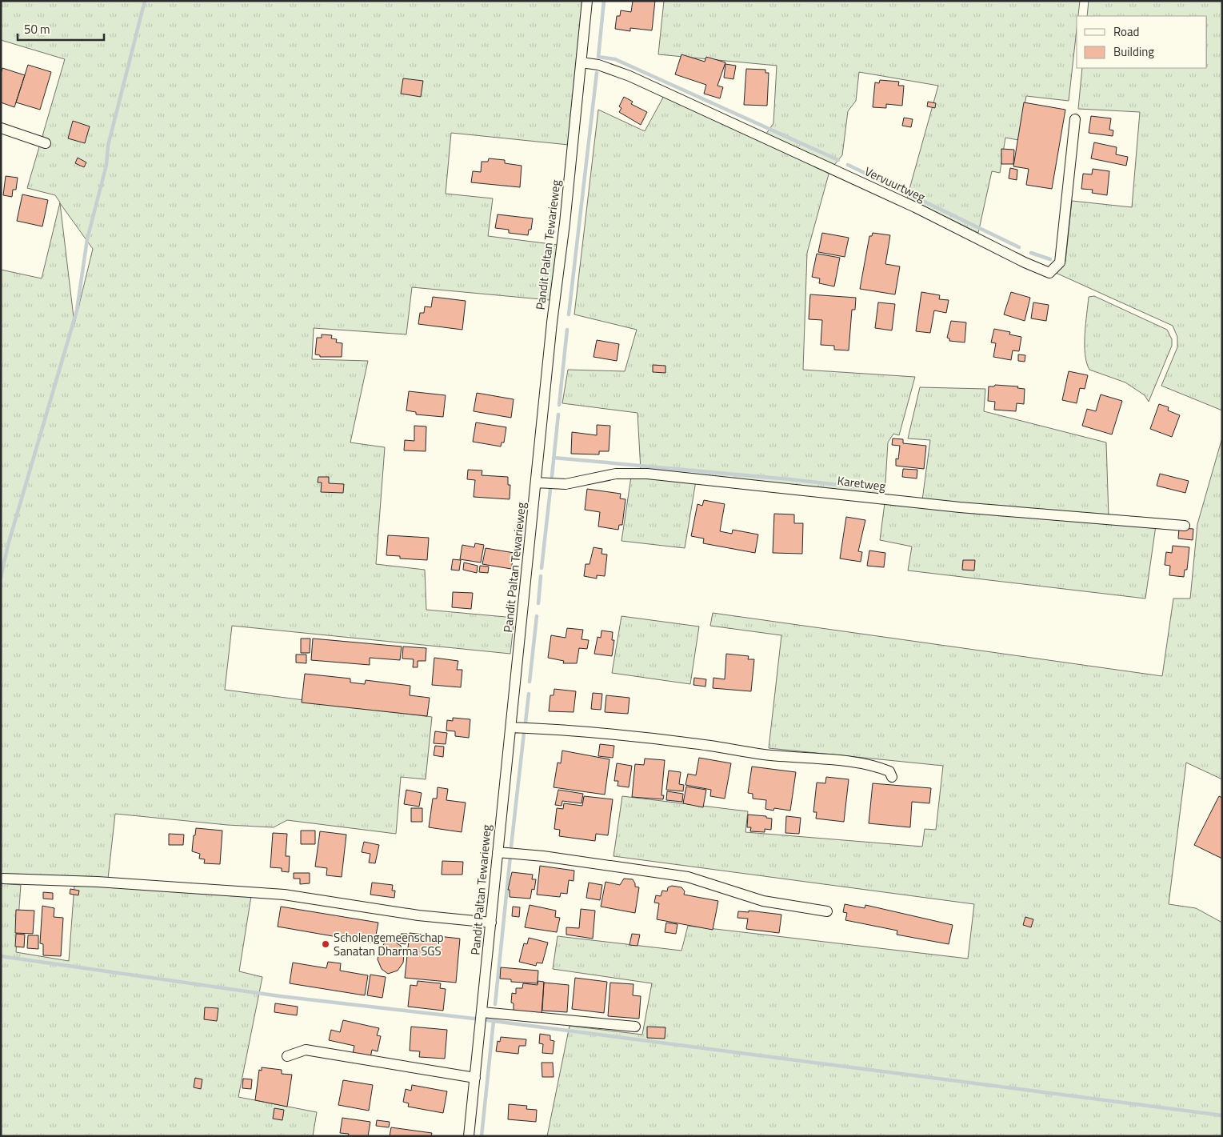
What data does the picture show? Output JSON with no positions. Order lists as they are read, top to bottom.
{
  "streets": {
    "street": ["Vervuurtweg", "Pandit Paltan Tewarieweg", "Karetweg"]
  },
  "crossings": [
    ["Vervuurtweg", "Pandit Paltan Tewarieweg"],
    ["Pandit Paltan Tewarieweg", "Karetweg"]
  ],
  "places": ["Scholengemeenschap Sanatan Dharma SGS"],
  "legend": ["Road", "Building"],
  "scale_bar": "50 m"
}
